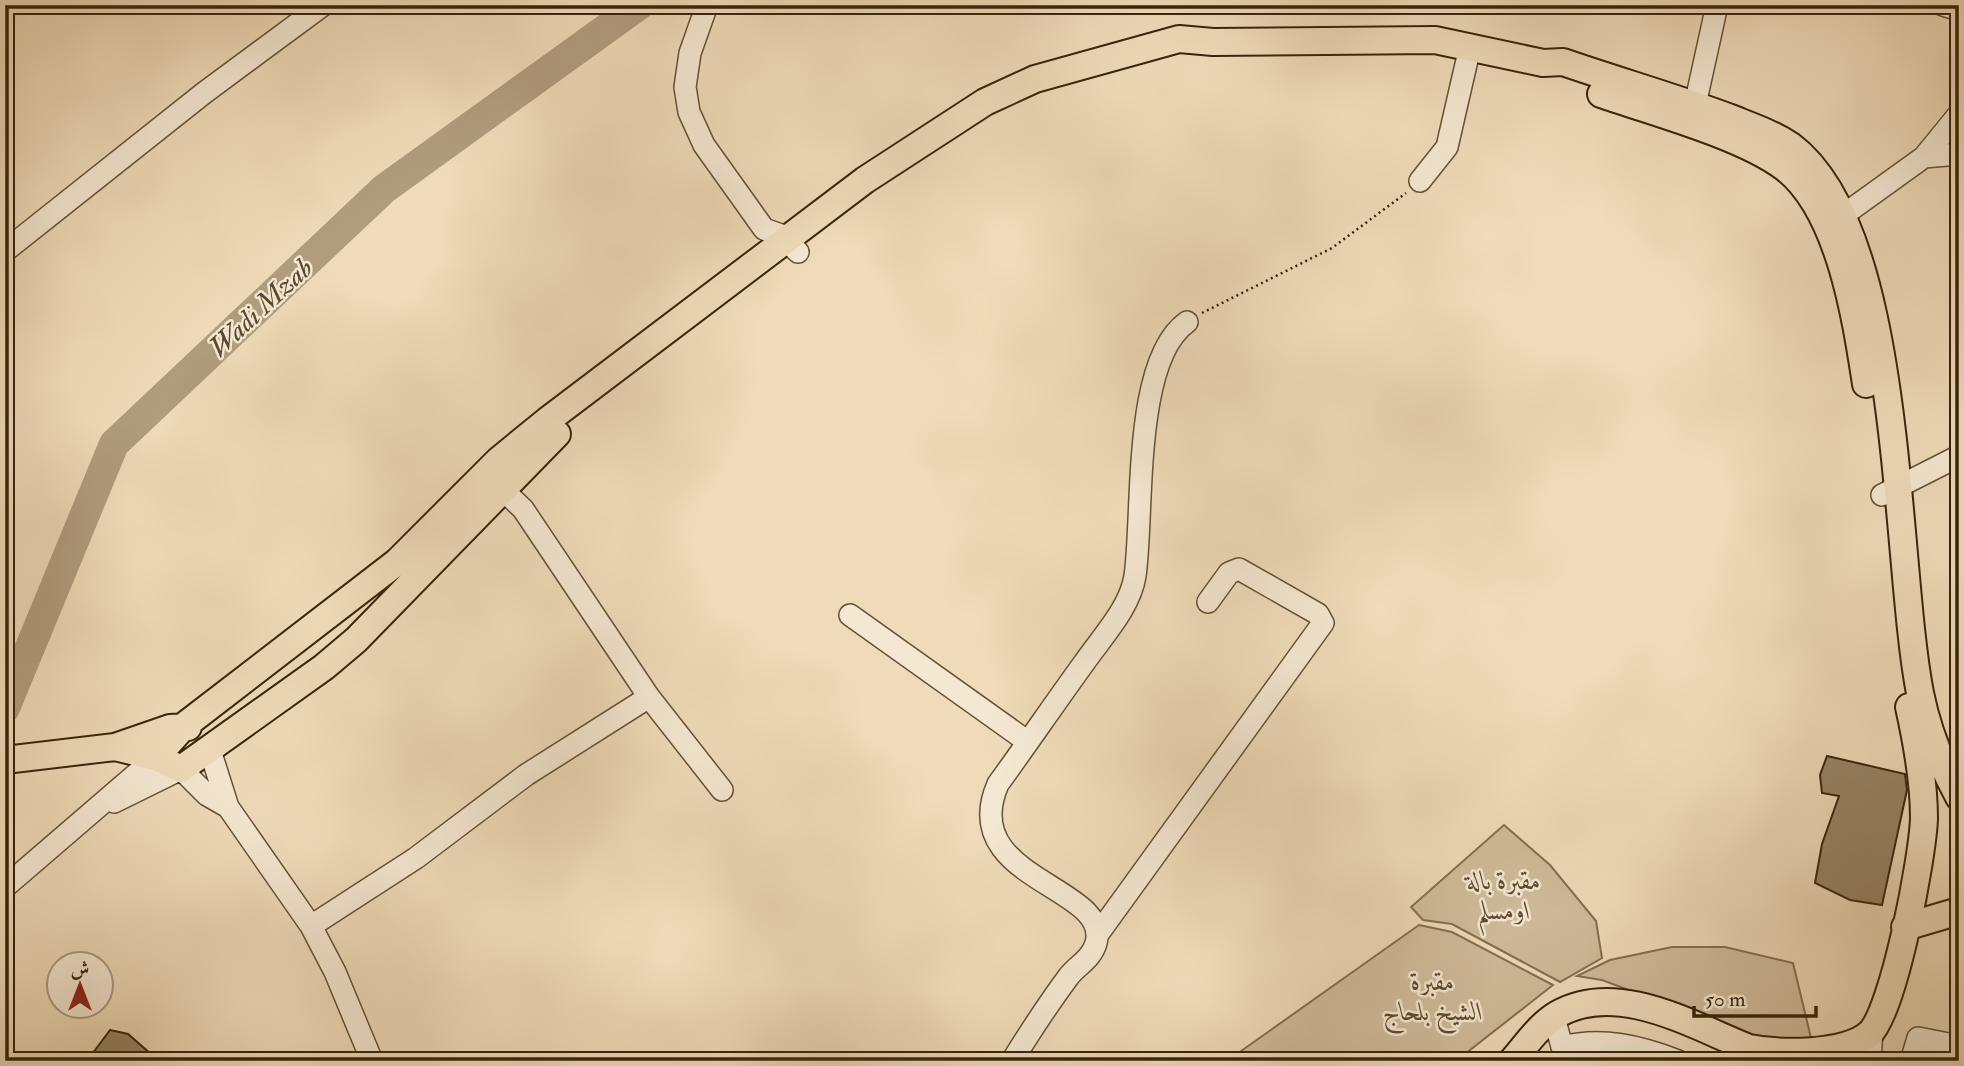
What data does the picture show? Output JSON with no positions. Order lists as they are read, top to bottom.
{
  "water": ["Wadi Mzab"],
  "parks": ["مقبرة بالة اومسلم", "مقبرة الشيخ بلحاج"],
  "scale_bar": "50 m",
  "north": "top"
}
